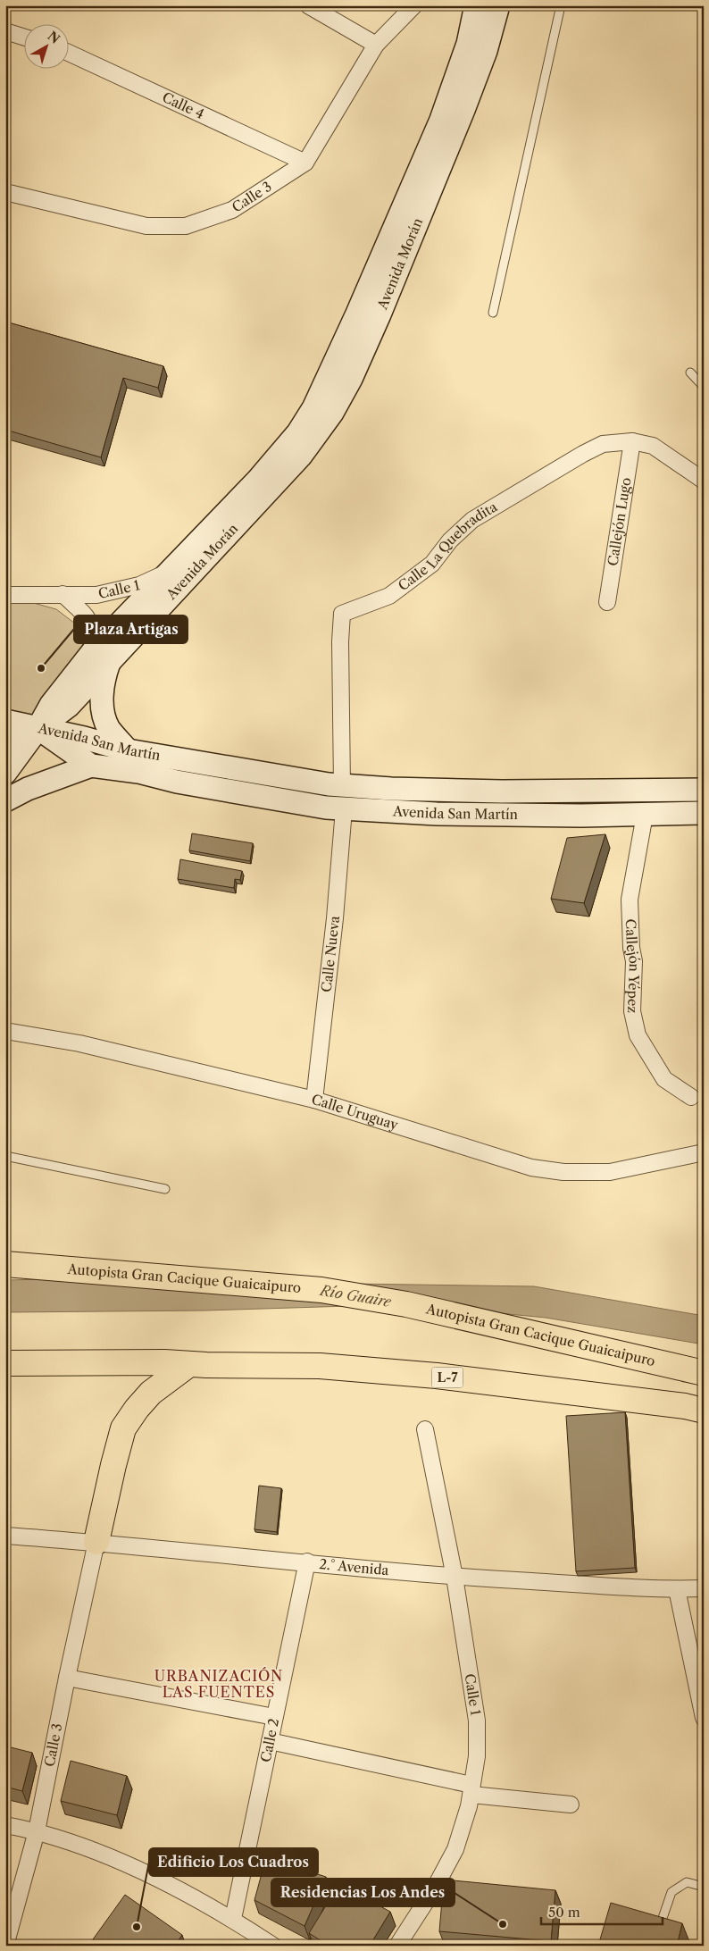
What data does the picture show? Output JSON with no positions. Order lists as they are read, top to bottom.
{
  "streets": {
    "highway": ["Autopista Gran Cacique Guaicaipuro", "L-7"],
    "main road": ["Avenida Morán", "Avenida San Martín"],
    "street": [
      "Calle 4",
      "Calle 3",
      "Callejón Lugo",
      "Calle La Quebradita",
      "Calle 1",
      "Calle Nueva",
      "Callejón Yépez",
      "Calle Uruguay",
      "2.° Avenida",
      "Calle 2"
    ]
  },
  "crossings": [
    ["Calle 4", "Calle 3"],
    ["Calle 3", "2.° Avenida"],
    ["Avenida Morán", "Calle 1"],
    ["Avenida Morán", "Avenida San Martín"],
    ["Callejón Lugo", "Calle La Quebradita"],
    ["Calle La Quebradita", "Avenida San Martín"],
    ["Calle 1", "2.° Avenida"],
    ["Avenida San Martín", "Calle Nueva"],
    ["Avenida San Martín", "Callejón Yépez"],
    ["Calle Nueva", "Calle Uruguay"],
    ["2.° Avenida", "Calle 2"]
  ],
  "districts": ["URBANIZACIÓN LAS FUENTES"],
  "water": ["Río Guaire"],
  "places": ["Plaza Artigas", "Residencias Los Andes", "Edificio Los Cuadros"],
  "scale_bar": "50 m",
  "north": "top right"
}
